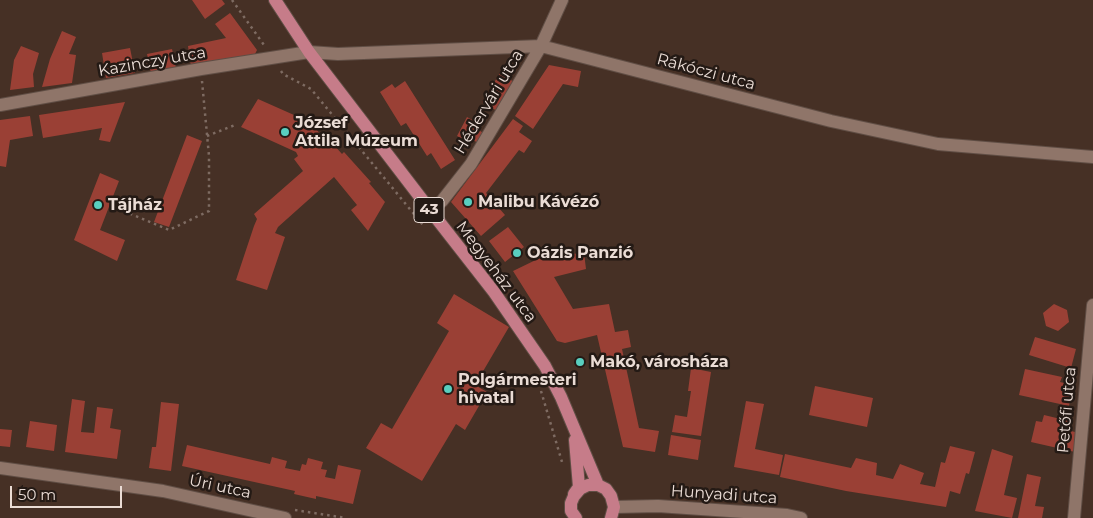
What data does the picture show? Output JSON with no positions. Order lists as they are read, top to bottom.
{
  "streets": {
    "main road": ["43", "Megyeház utca"],
    "street": [
      "Kazinczy utca",
      "Rákóczi utca",
      "Hédervári utca",
      "Petőfi utca",
      "Úri utca",
      "Hunyadi utca"
    ]
  },
  "crossings": [
    ["Kazinczy utca", "Rákóczi utca"],
    ["Kazinczy utca", "Megyeház utca"],
    ["Rákóczi utca", "Hédervári utca"],
    ["Rákóczi utca", "Megyeház utca"],
    ["Hédervári utca", "Megyeház utca"],
    ["43", "Megyeház utca"],
    ["43", "Hunyadi utca"]
  ],
  "places": [
    "József Attila Múzeum",
    "Malibu Kávézó",
    "Tájház",
    "Oázis Panzió",
    "Makó, városháza",
    "Polgármesteri hivatal"
  ],
  "scale_bar": "50 m"
}
